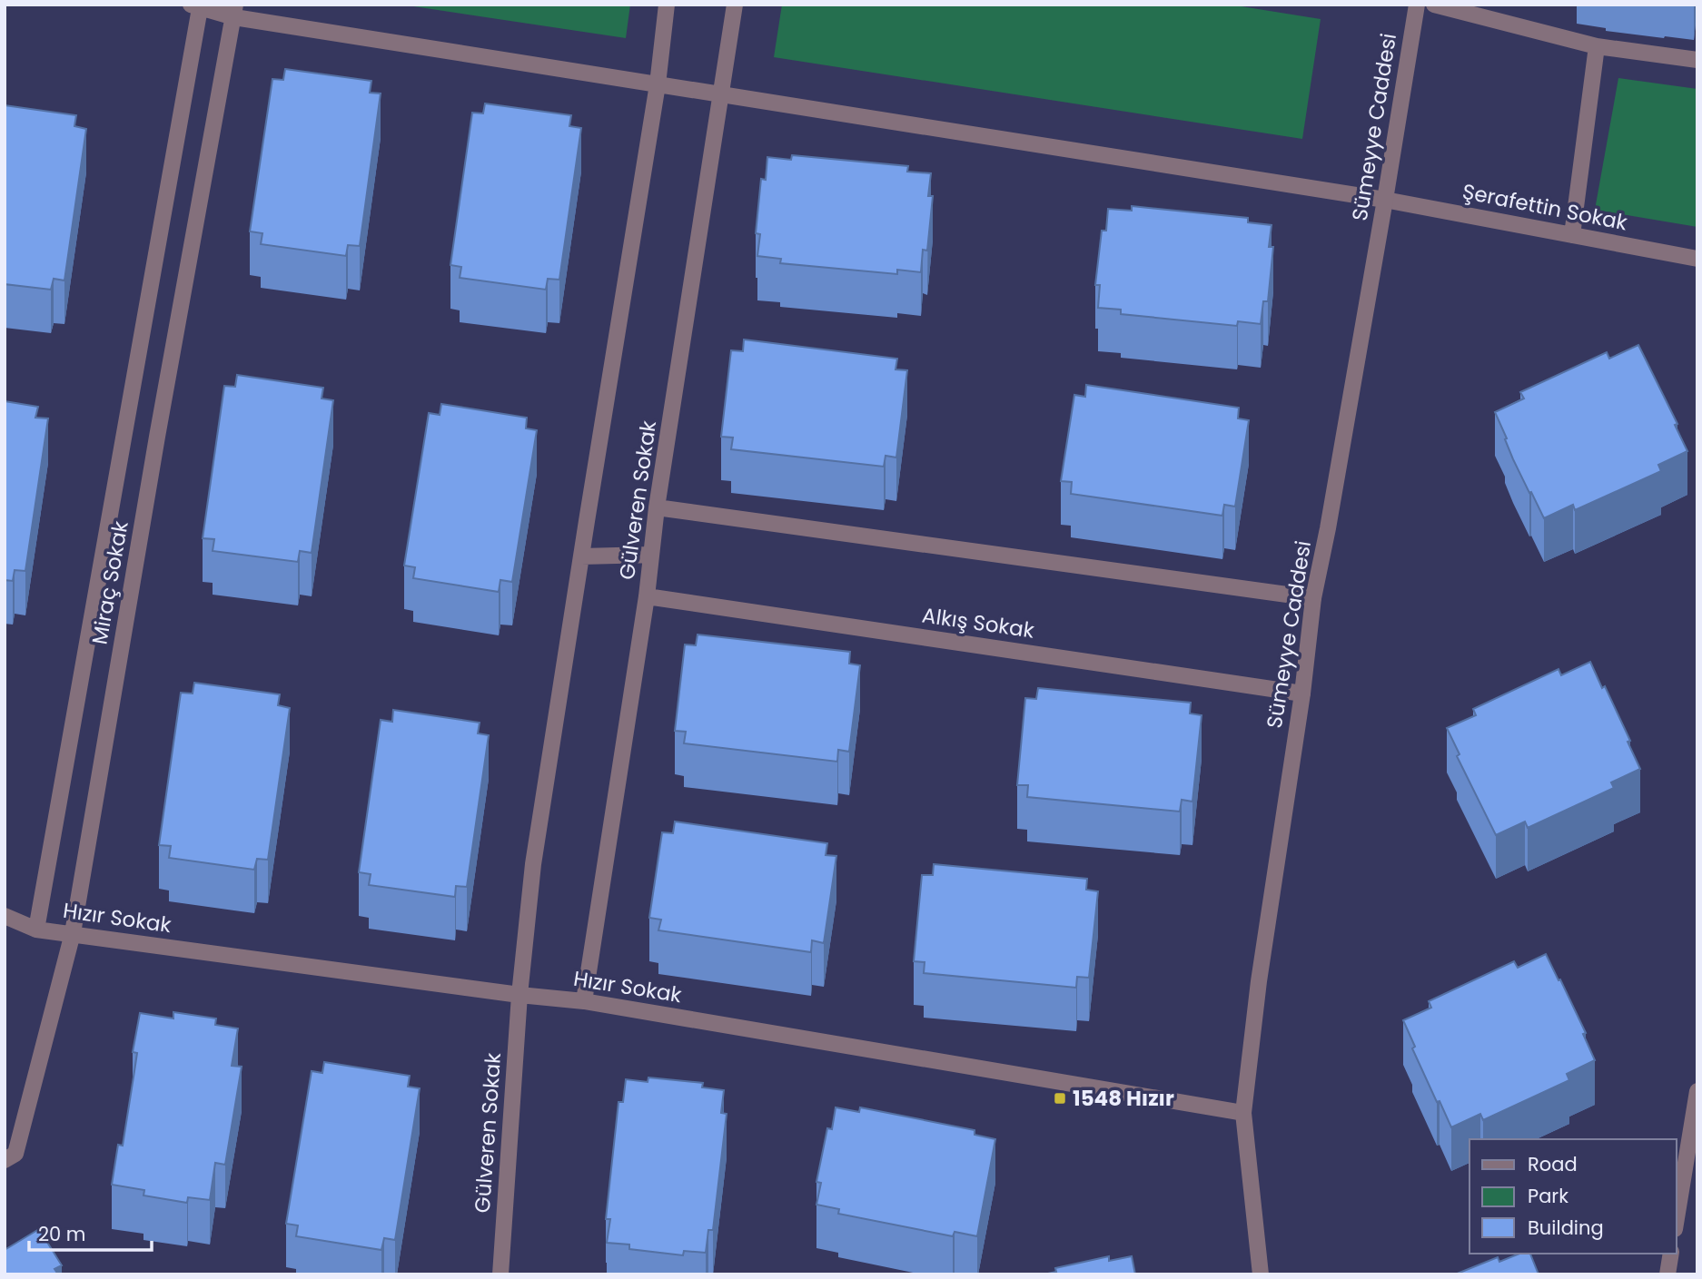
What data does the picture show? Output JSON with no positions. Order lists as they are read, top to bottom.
{
  "streets": {
    "street": [
      "Sümeyye Caddesi",
      "Şerafettin Sokak",
      "Gülveren Sokak",
      "Miraç Sokak",
      "Alkış Sokak",
      "Hızır Sokak"
    ]
  },
  "crossings": [
    ["Sümeyye Caddesi", "Şerafettin Sokak"],
    ["Sümeyye Caddesi", "Alkış Sokak"],
    ["Sümeyye Caddesi", "Hızır Sokak"],
    ["Şerafettin Sokak", "Gülveren Sokak"],
    ["Şerafettin Sokak", "Miraç Sokak"],
    ["Gülveren Sokak", "Alkış Sokak"],
    ["Gülveren Sokak", "Hızır Sokak"],
    ["Miraç Sokak", "Hızır Sokak"]
  ],
  "places": {
    "transit": ["1548 Hızır"]
  },
  "legend": ["Road", "Park", "Building"],
  "scale_bar": "20 m"
}
